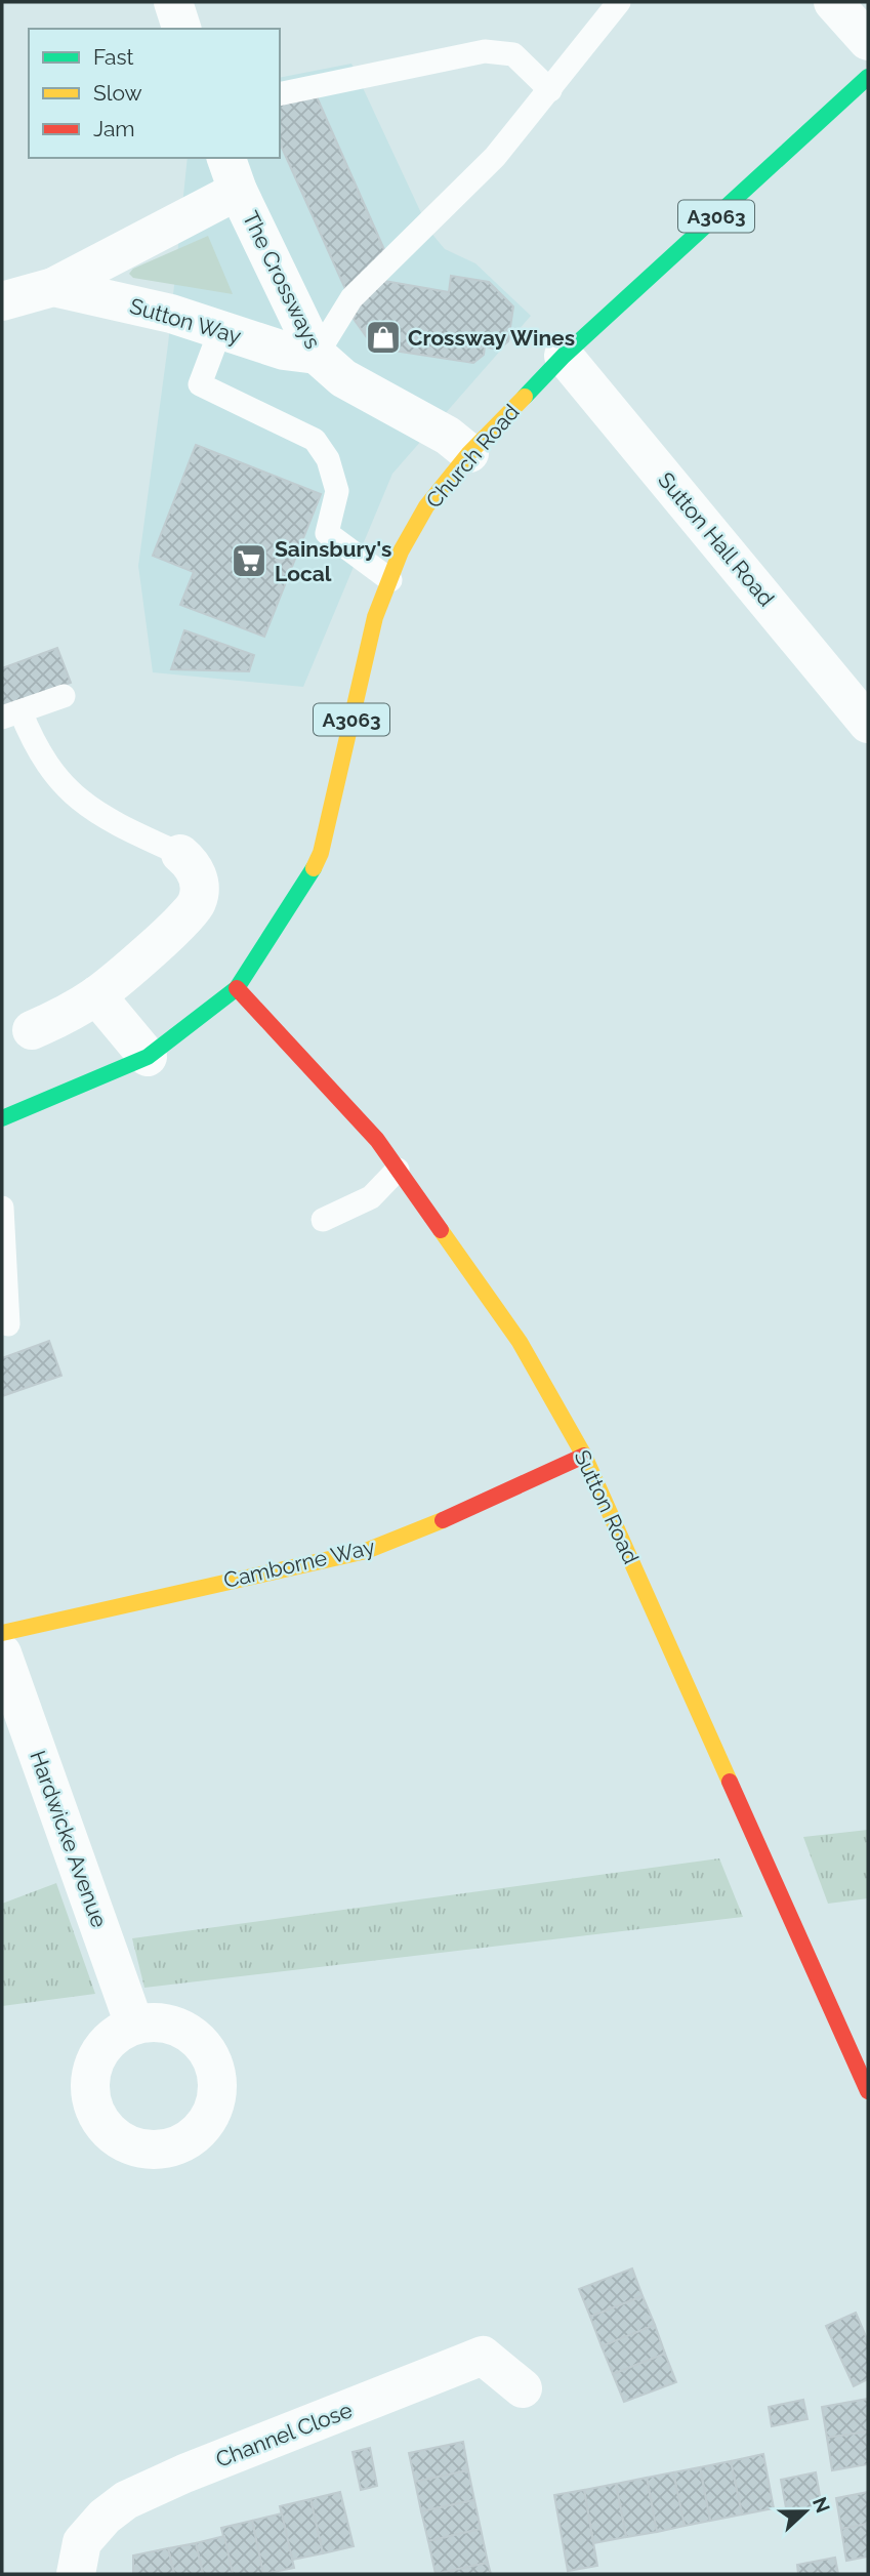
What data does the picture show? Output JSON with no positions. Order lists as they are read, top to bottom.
{
  "streets": {
    "street": [
      "A3063",
      "The Crossways",
      "Sutton Way",
      "Church Road",
      "Sutton Hall Road",
      "Sutton Road",
      "Camborne Way",
      "Hardwicke Avenue",
      "Channel Close"
    ]
  },
  "crossings": [
    ["A3063", "Church Road"],
    ["A3063", "Sutton Road"],
    ["The Crossways", "Sutton Way"],
    ["The Crossways", "Church Road"],
    ["Church Road", "Sutton Hall Road"],
    ["Church Road", "Sutton Road"],
    ["Sutton Road", "Camborne Way"]
  ],
  "places": {
    "shop": ["Crossway Wines"],
    "supermarket": ["Sainsbury's Local"]
  },
  "legend": ["Fast", "Slow", "Jam"],
  "north": "right"
}
